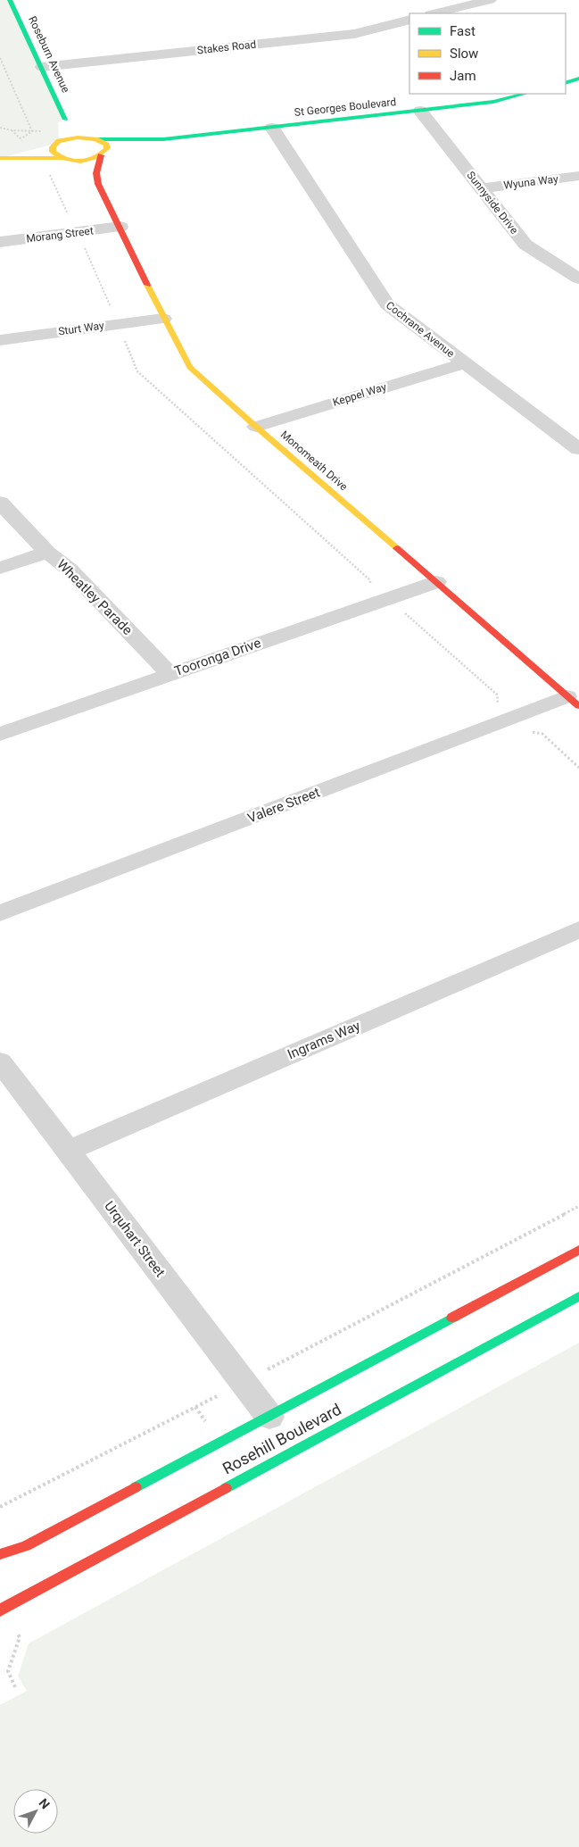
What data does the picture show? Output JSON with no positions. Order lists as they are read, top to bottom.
{
  "streets": {
    "street": [
      "Stakes Road",
      "Roseburn Avenue",
      "St Georges Boulevard",
      "Wyuna Way",
      "Sunnyside Drive",
      "Morang Street",
      "Sturt Way",
      "Cochrane Avenue",
      "Keppel Way",
      "Monomeath Drive",
      "Wheatley Parade",
      "Tooronga Drive",
      "Valere Street",
      "Ingrams Way",
      "Urquhart Street",
      "Rosehill Boulevard"
    ]
  },
  "crossings": [
    ["Stakes Road", "Roseburn Avenue"],
    ["Roseburn Avenue", "St Georges Boulevard"],
    ["Roseburn Avenue", "Monomeath Drive"],
    ["St Georges Boulevard", "Sunnyside Drive"],
    ["St Georges Boulevard", "Cochrane Avenue"],
    ["St Georges Boulevard", "Monomeath Drive"],
    ["Wyuna Way", "Sunnyside Drive"],
    ["Morang Street", "Monomeath Drive"],
    ["Sturt Way", "Monomeath Drive"],
    ["Cochrane Avenue", "Keppel Way"],
    ["Keppel Way", "Monomeath Drive"],
    ["Monomeath Drive", "Tooronga Drive"],
    ["Monomeath Drive", "Valere Street"],
    ["Wheatley Parade", "Tooronga Drive"],
    ["Ingrams Way", "Urquhart Street"],
    ["Urquhart Street", "Rosehill Boulevard"]
  ],
  "legend": ["Fast", "Slow", "Jam"],
  "north": "top right"
}
